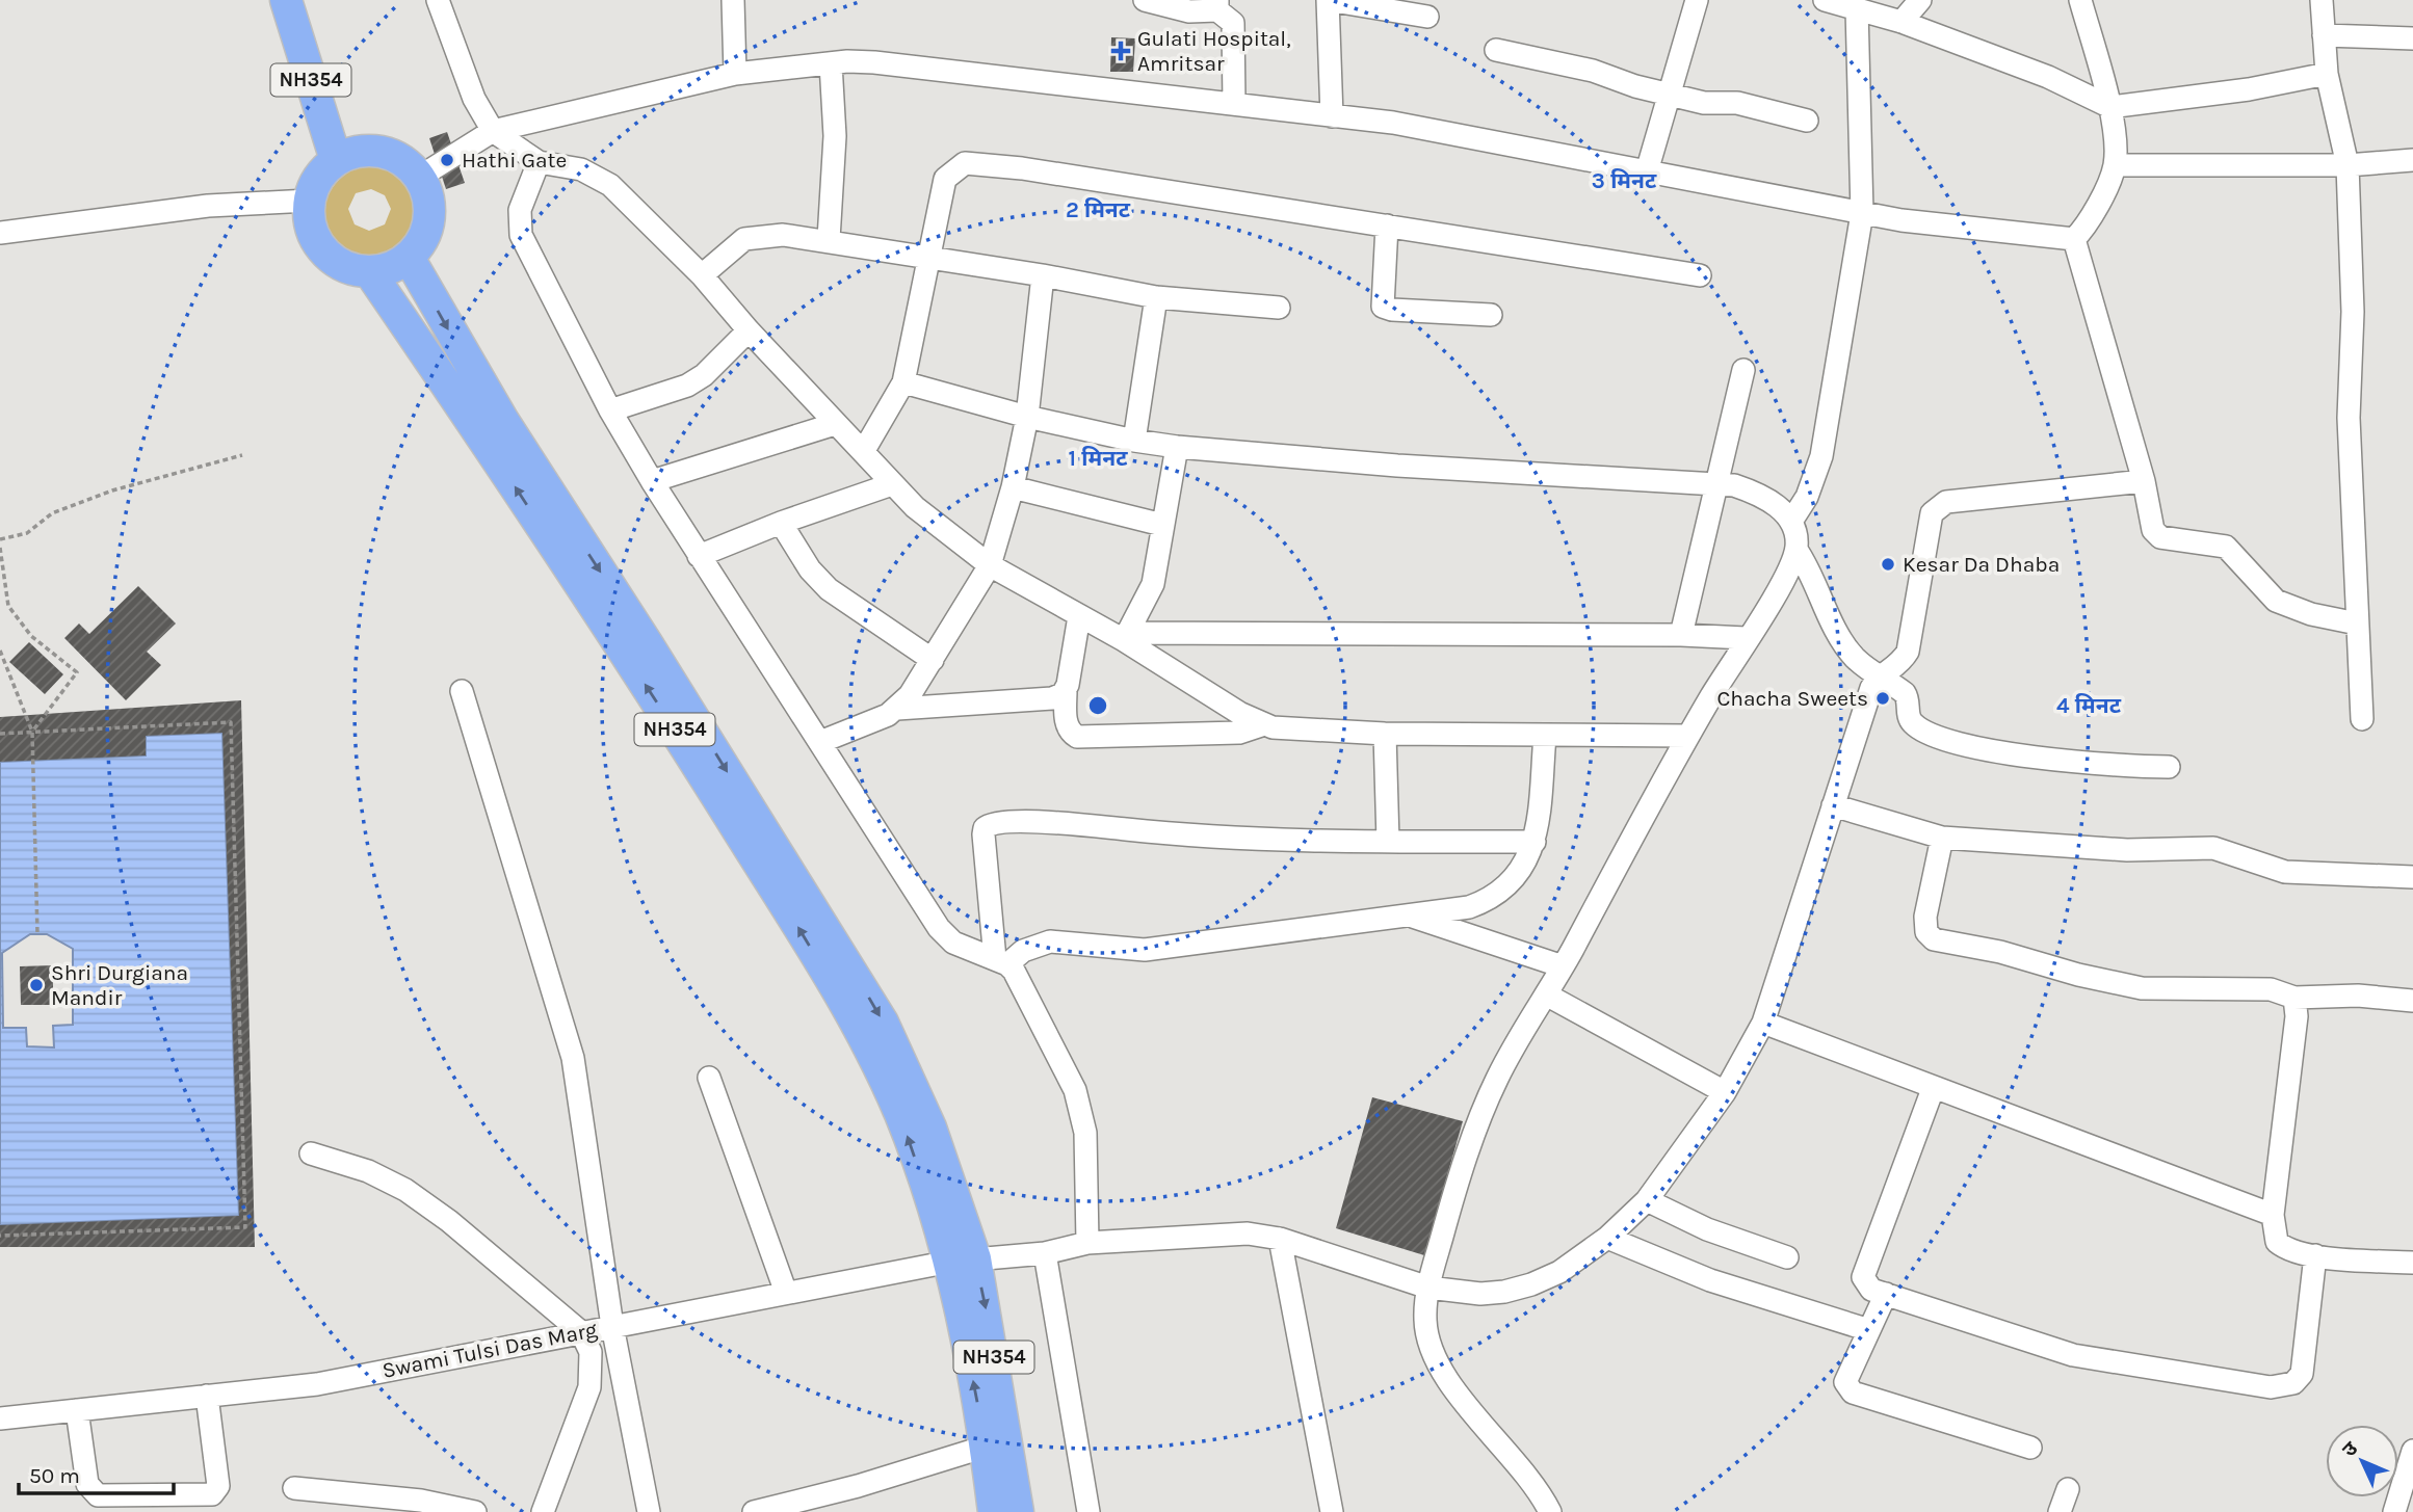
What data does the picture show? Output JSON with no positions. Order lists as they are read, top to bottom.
{
  "streets": {
    "highway": ["NH354"],
    "street": ["Swami Tulsi Das Marg"]
  },
  "crossings": [
    ["NH354", "Swami Tulsi Das Marg"]
  ],
  "places": {
    "health": ["Gulati Hospital, Amritsar"],
    "other": [
      "Hathi Gate",
      "Kesar Da Dhaba",
      "Chacha Sweets",
      "Shri Durgiana Mandir"
    ]
  },
  "scale_bar": "50 m",
  "north": "top left",
  "rings": [
    "3 मिनट",
    "2 मिनट",
    "1 मिनट",
    "4 मिनट"
  ]
}
